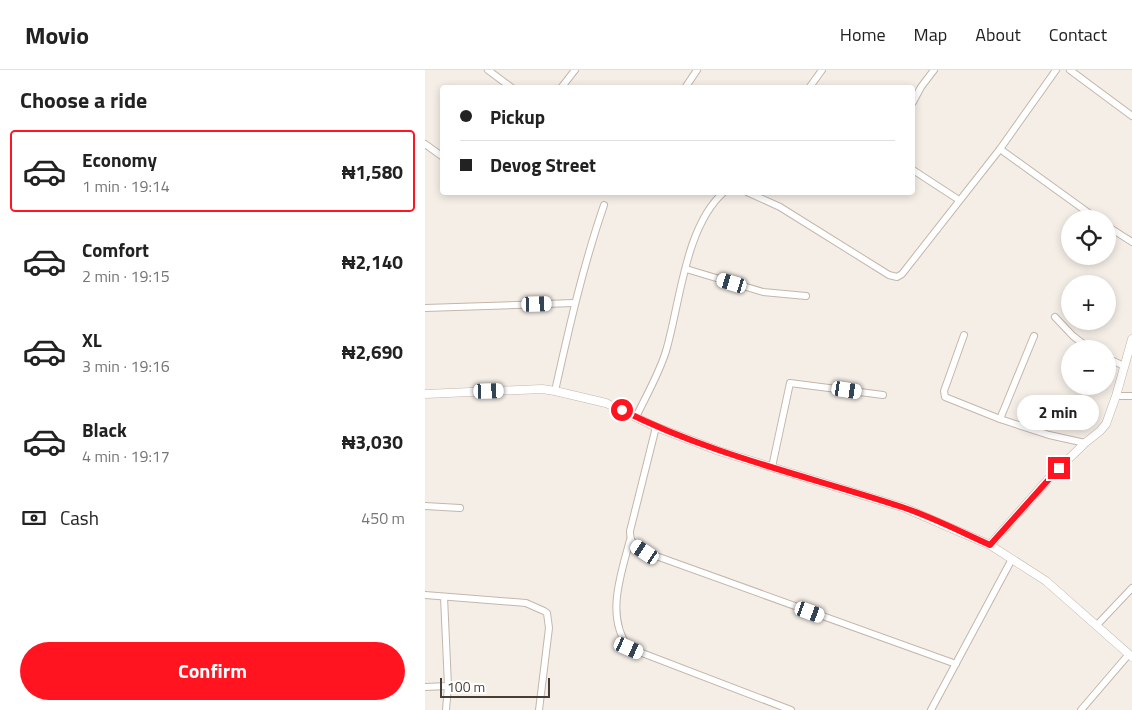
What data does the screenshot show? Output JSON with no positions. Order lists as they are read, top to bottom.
{
  "scale_bar": "100 m",
  "page": {
    "header": "Movio",
    "nav": [
      "Home",
      "Map",
      "About",
      "Contact"
    ],
    "heading": "Choose a ride",
    "banner": ["Pickup", "Devog Street"],
    "list": [
      {
        "name": "Economy",
        "note": "1 min · 19:14",
        "value": "₦1,580"
      },
      {
        "name": "Comfort",
        "note": "2 min · 19:15",
        "value": "₦2,140"
      },
      {
        "name": "XL",
        "note": "3 min · 19:16",
        "value": "₦2,690"
      },
      {
        "name": "Black",
        "note": "4 min · 19:17",
        "value": "₦3,030"
      }
    ],
    "map_buttons": ["+", "−"],
    "bubble": "2 min",
    "pay": ["Cash", "450 m"],
    "buttons": "Confirm",
    "scale": "100 m"
  }
}
